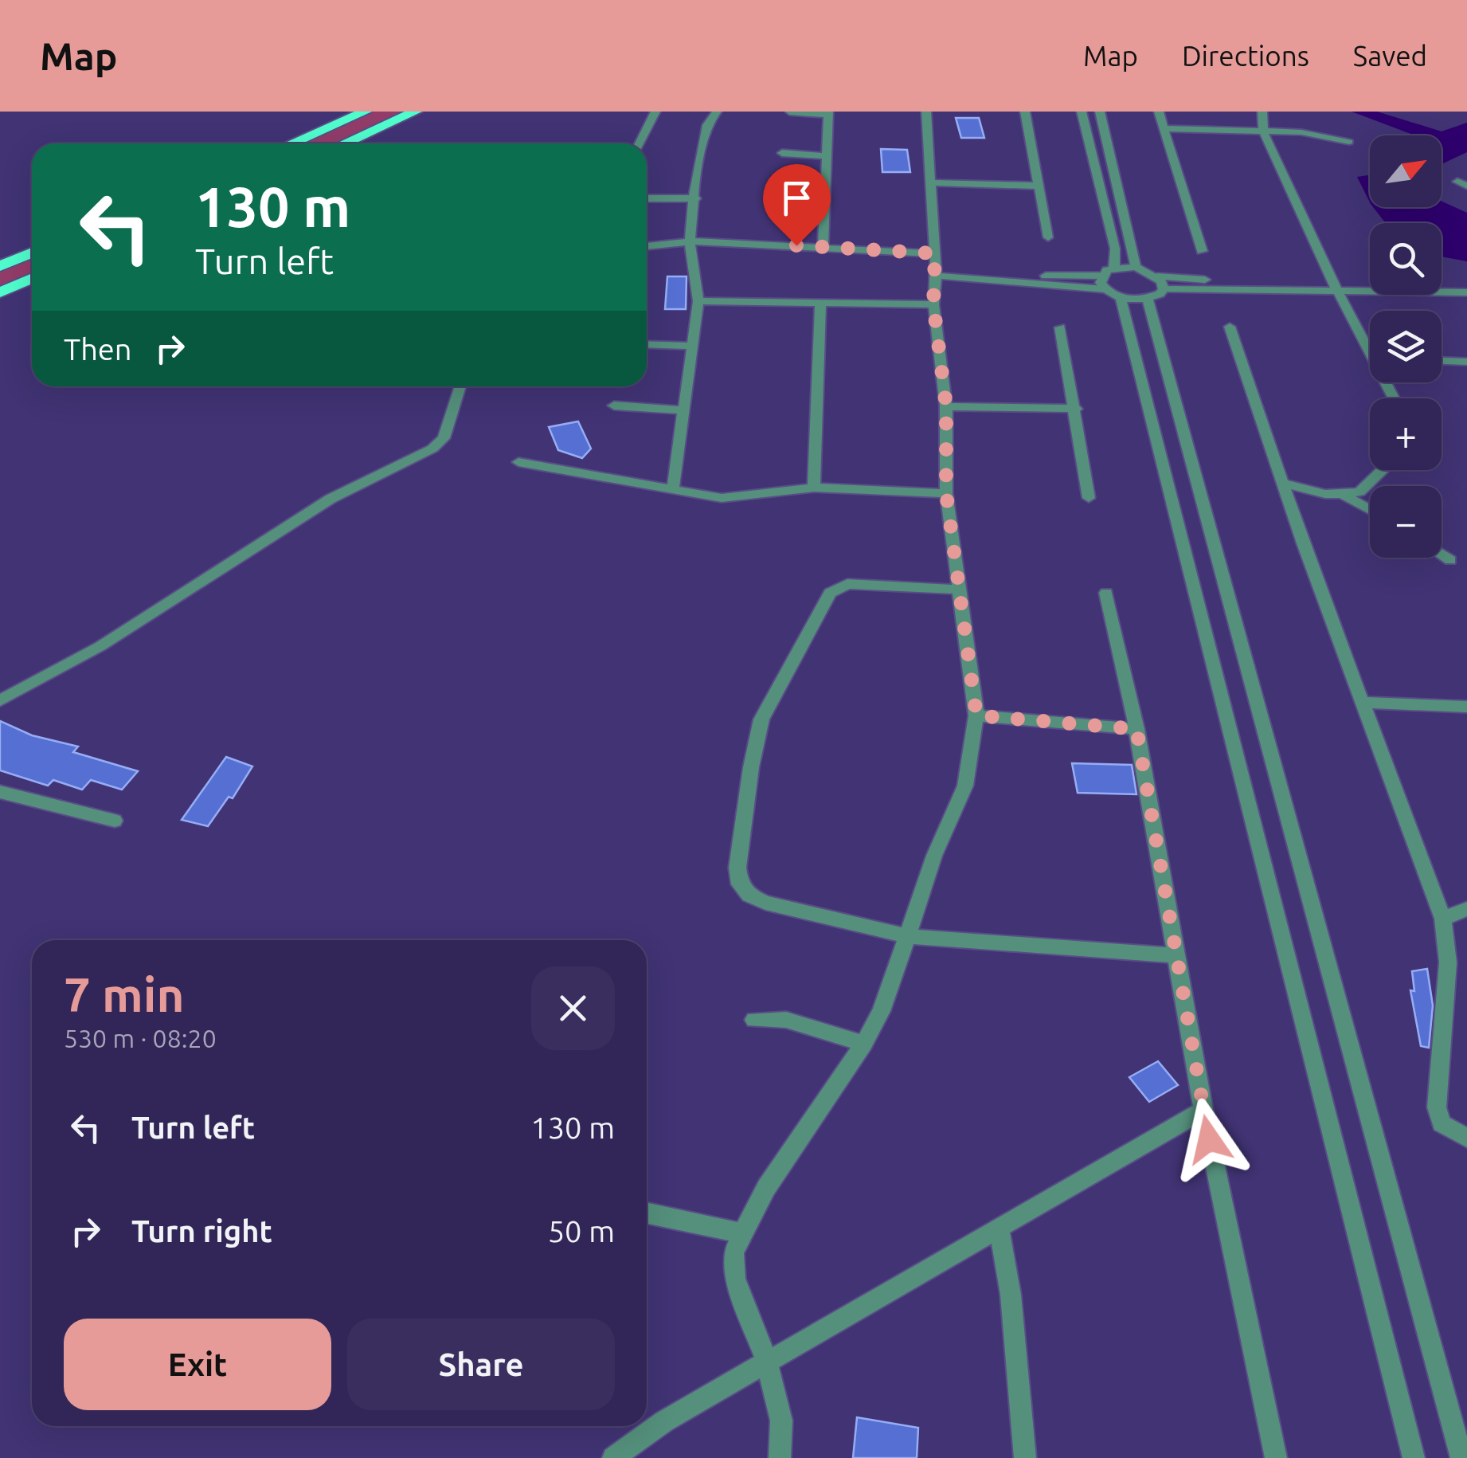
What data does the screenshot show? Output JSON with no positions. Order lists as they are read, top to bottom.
{
  "north": "top right",
  "page": {
    "header": "Map",
    "nav": ["Map", "Directions", "Saved"],
    "map_buttons": ["+", "−"],
    "turn": ["130 m", "Turn left"],
    "then": "Then",
    "heading": ["7 min", "530 m · 08:20"],
    "list": [
      {
        "name": "Turn left",
        "value": "130 m"
      },
      {
        "name": "Turn right",
        "value": "50 m"
      }
    ],
    "buttons": ["Exit", "Share"]
  }
}
